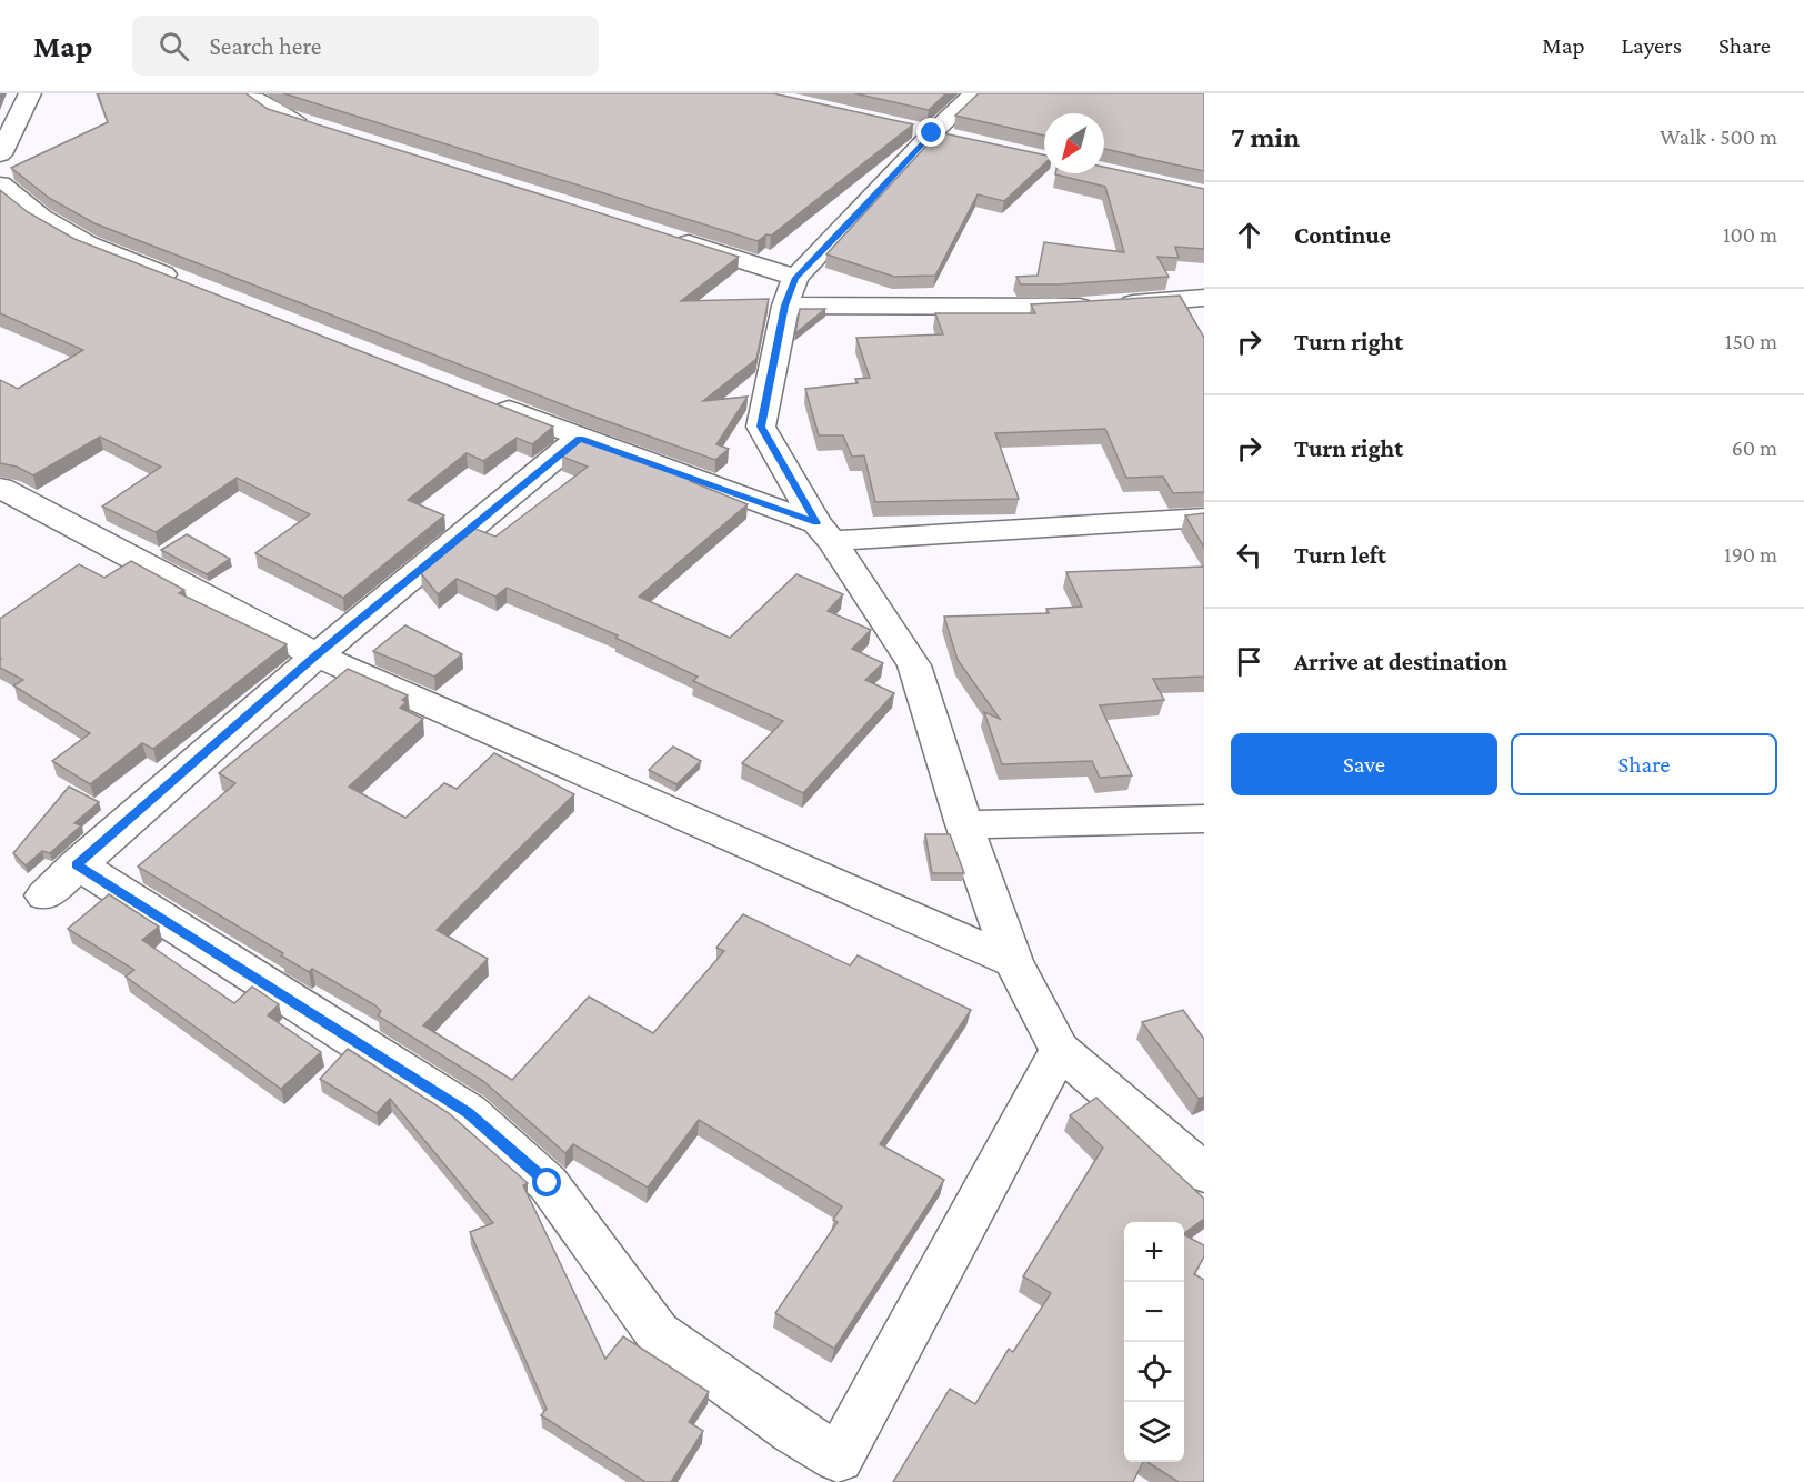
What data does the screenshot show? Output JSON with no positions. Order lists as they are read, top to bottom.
{
  "north": "bottom left",
  "page": {
    "header": "Map",
    "search": "Search here",
    "nav": ["Map", "Layers", "Share"],
    "heading": ["7 min", "Walk · 500 m"],
    "list": [
      ["Continue", "100 m"],
      ["Turn right", "150 m"],
      ["Turn right", "60 m"],
      ["Turn left", "190 m"],
      "Arrive at destination"
    ],
    "buttons": ["Save", "Share"],
    "map_buttons": ["+", "−"]
  }
}
